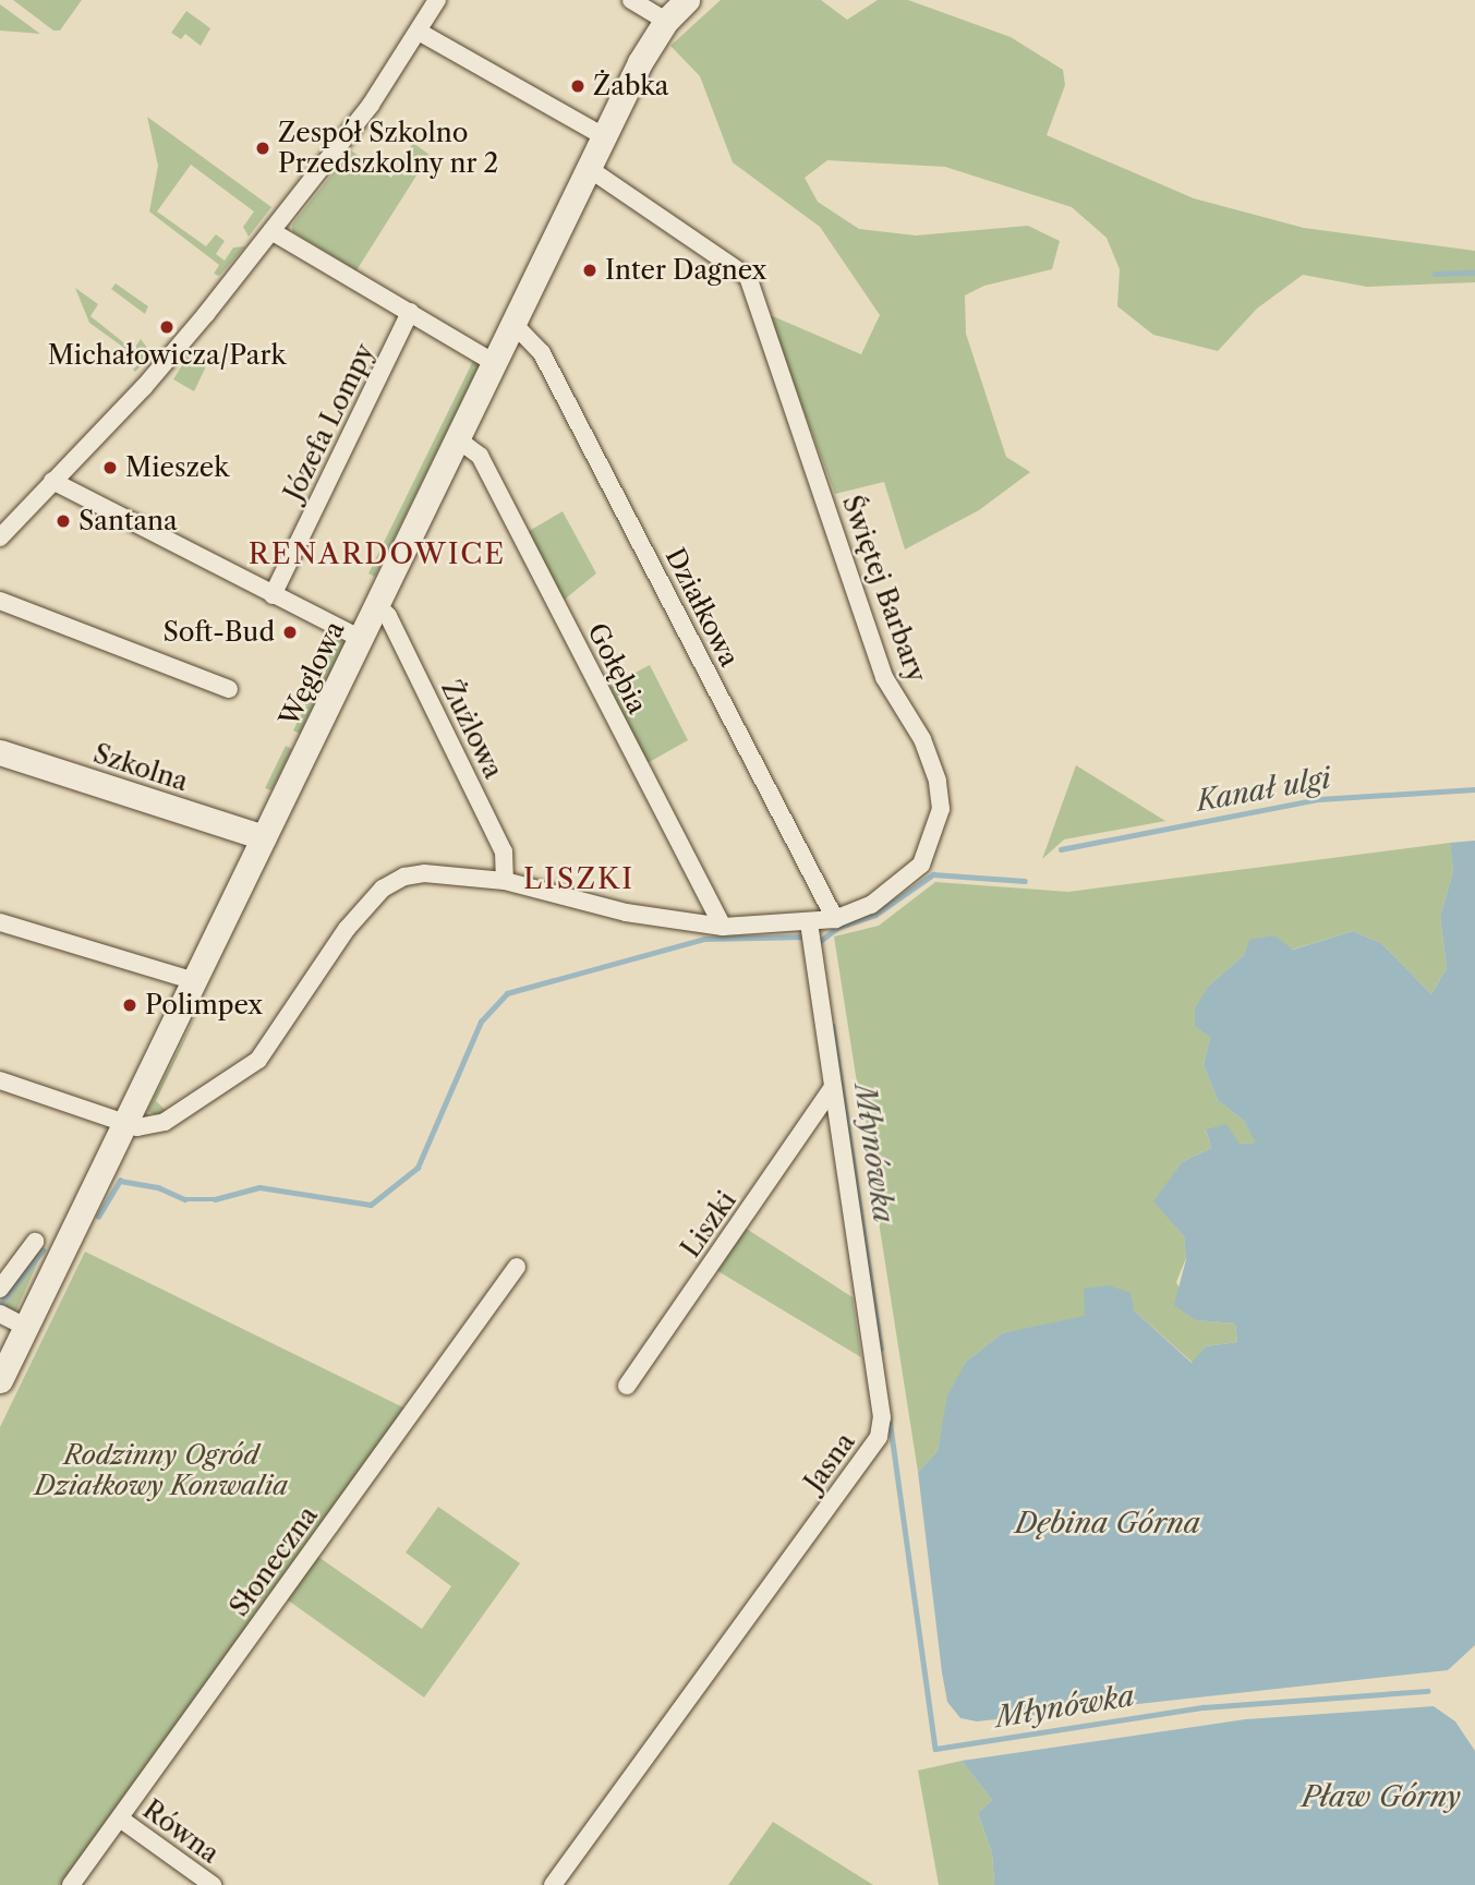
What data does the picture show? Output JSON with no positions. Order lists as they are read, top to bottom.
{
  "streets": {
    "street": [
      "Józefa Lompy",
      "Świętej Barbary",
      "Działkowa",
      "Gołębia",
      "Węglowa",
      "Żużlowa",
      "Szkolna",
      "Liszki",
      "Jasna",
      "Słoneczna",
      "Równa"
    ]
  },
  "crossings": [
    ["Świętej Barbary", "Działkowa"],
    ["Świętej Barbary", "Gołębia"],
    ["Świętej Barbary", "Węglowa"],
    ["Świętej Barbary", "Żużlowa"],
    ["Świętej Barbary", "Jasna"],
    ["Działkowa", "Węglowa"],
    ["Gołębia", "Węglowa"],
    ["Węglowa", "Żużlowa"],
    ["Węglowa", "Szkolna"],
    ["Liszki", "Jasna"],
    ["Słoneczna", "Równa"]
  ],
  "districts": ["RENARDOWICE", "LISZKI"],
  "water": [
    "Kanał ulgi",
    "Młynówka",
    "Dębina Górna",
    "Pław Górny"
  ],
  "parks": ["Rodzinny Ogród Działkowy Konwalia"],
  "places": [
    "Żabka",
    "Zespół Szkolno Przedszkolny nr 2",
    "Inter Dagnex",
    "Michałowicza/Park",
    "Mieszek",
    "Santana",
    "Soft-Bud",
    "Polimpex"
  ]
}
